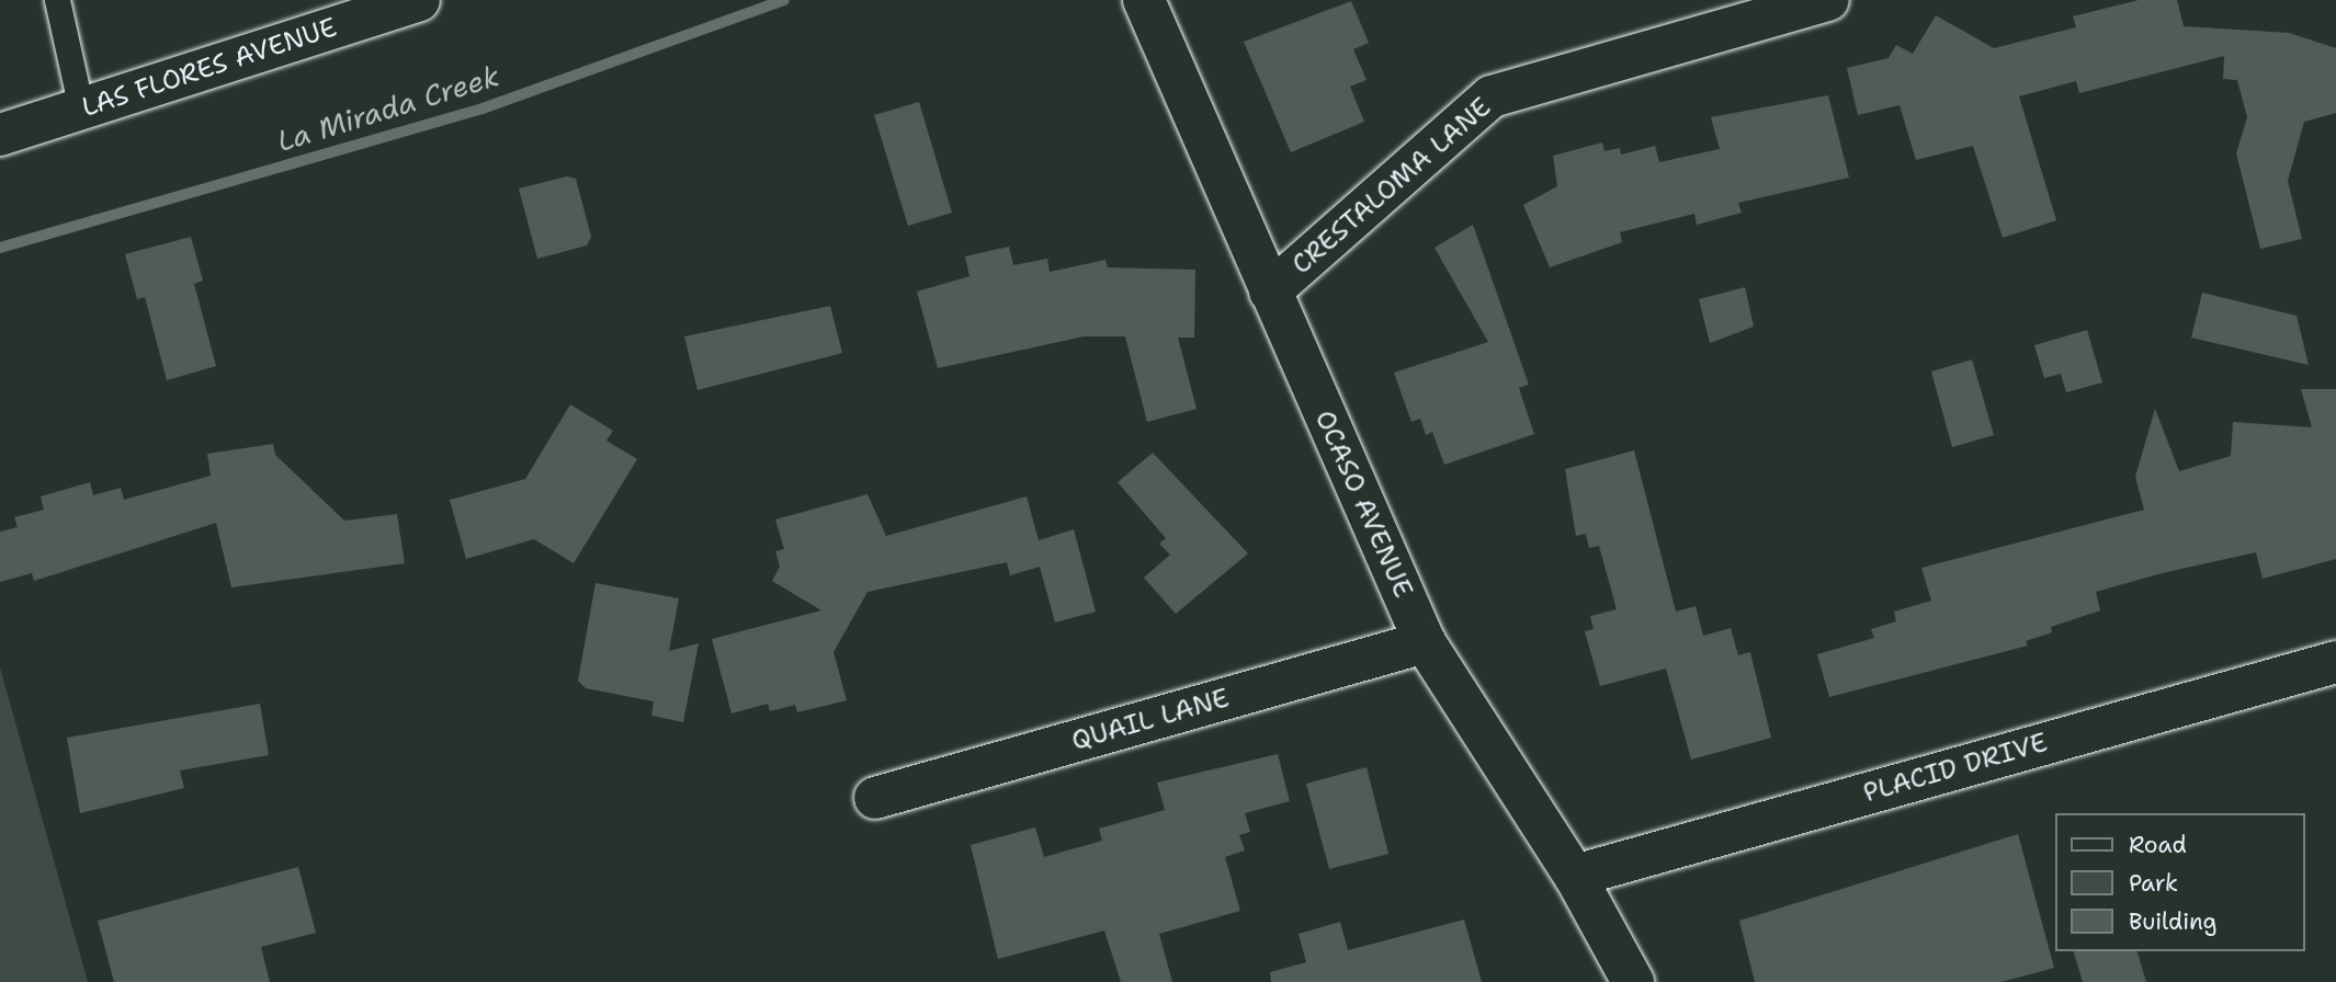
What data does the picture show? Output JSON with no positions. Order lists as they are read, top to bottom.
{
  "streets": {
    "street": [
      "LAS FLORES AVENUE",
      "CRESTALOMA LANE",
      "OCASO AVENUE",
      "QUAIL LANE",
      "PLACID DRIVE"
    ]
  },
  "crossings": [
    ["CRESTALOMA LANE", "OCASO AVENUE"],
    ["OCASO AVENUE", "QUAIL LANE"],
    ["OCASO AVENUE", "PLACID DRIVE"]
  ],
  "water": ["La Mirada Creek"],
  "legend": ["Road", "Park", "Building"]
}
